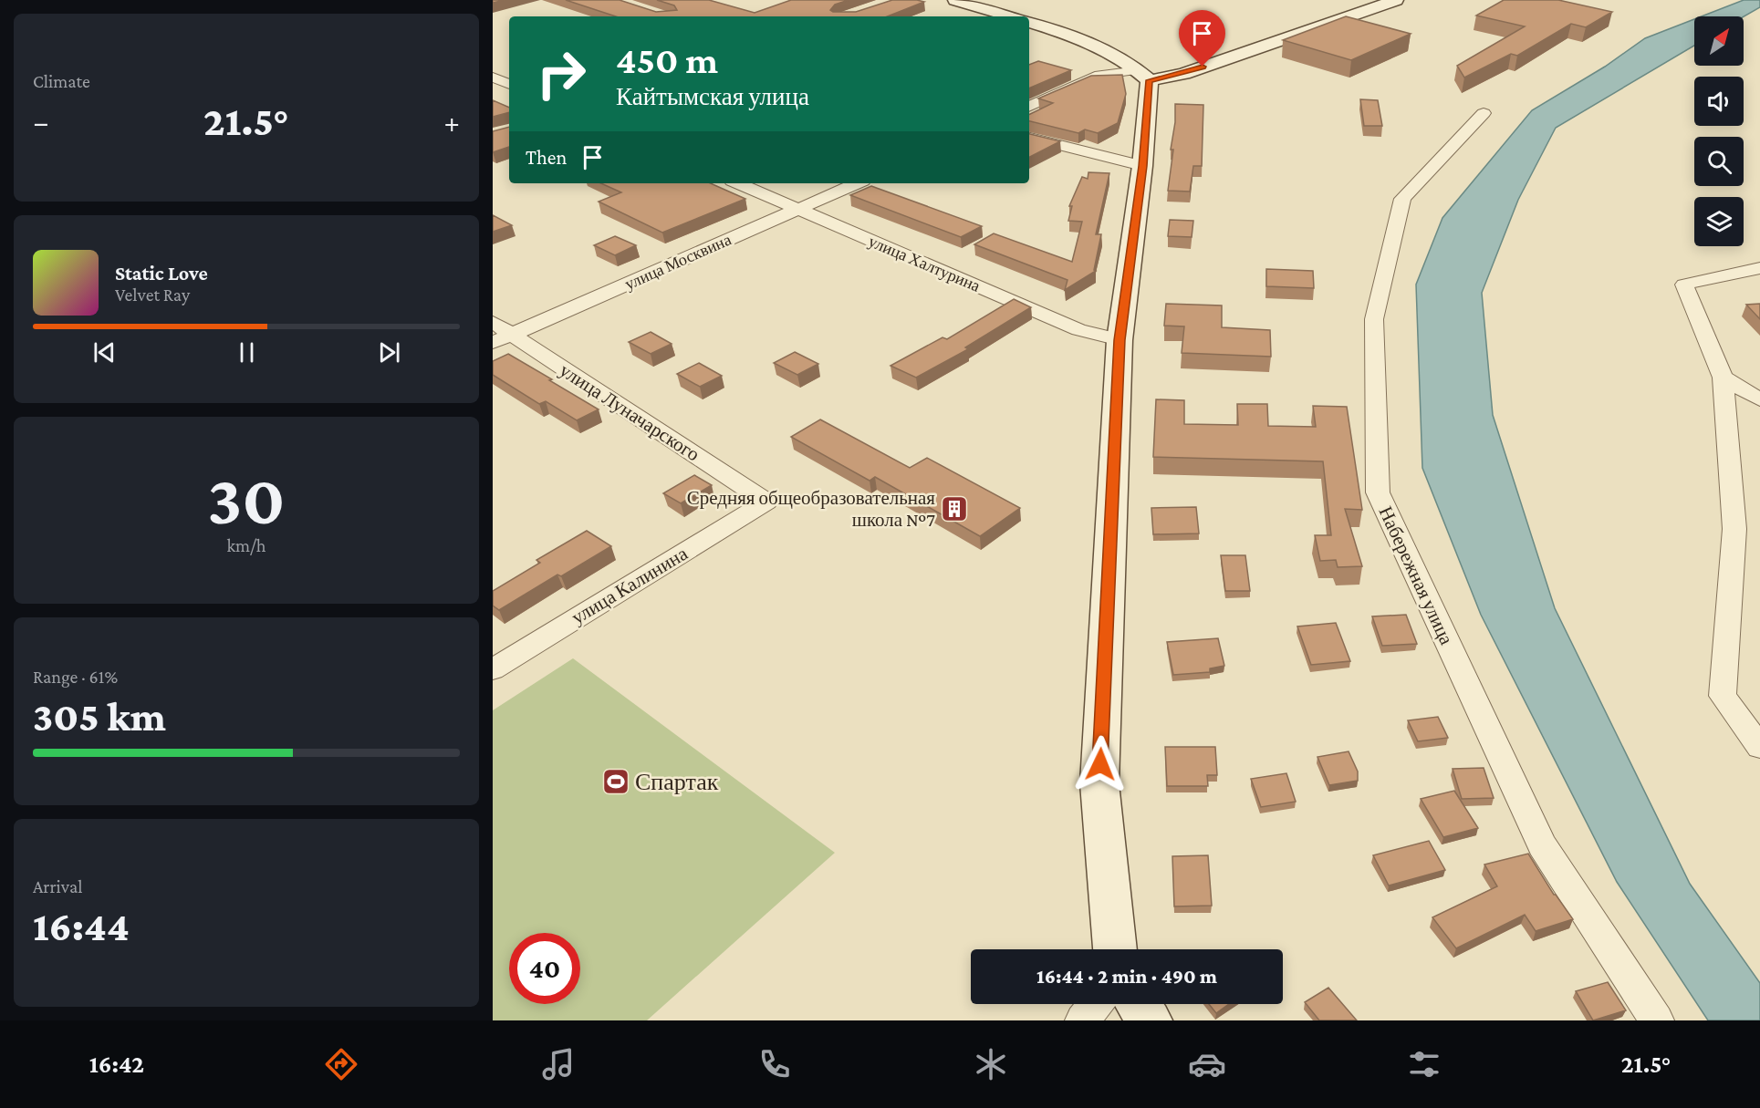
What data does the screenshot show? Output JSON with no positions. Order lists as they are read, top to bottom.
{
  "streets": {
    "street": [
      "улица Москвина",
      "улица Халтурина",
      "улица Луначарского",
      "Набережная улица",
      "улица Калинина"
    ]
  },
  "crossings": [
    ["улица Москвина", "улица Халтурина"],
    ["улица Москвина", "улица Луначарского"],
    ["улица Луначарского", "улица Калинина"]
  ],
  "places": {
    "building": ["Средняя общеобразовательная школа №7"],
    "sports": ["Спартак"]
  },
  "north": "top right",
  "page": {
    "tile": [
      "Climate",
      ["30", "km/h"],
      ["Range · 61%", "305 km"],
      ["Arrival", "16:44"]
    ],
    "turn": ["450 m", "Кайтымская улица"],
    "heat": ["−", "21.5°", "+"],
    "then": "Then",
    "song": ["Static Love", "Velvet Ray"],
    "limit": "40",
    "trip": "16:44 · 2 min · 490 m",
    "tabs": ["16:42", "21.5°"]
  }
}
